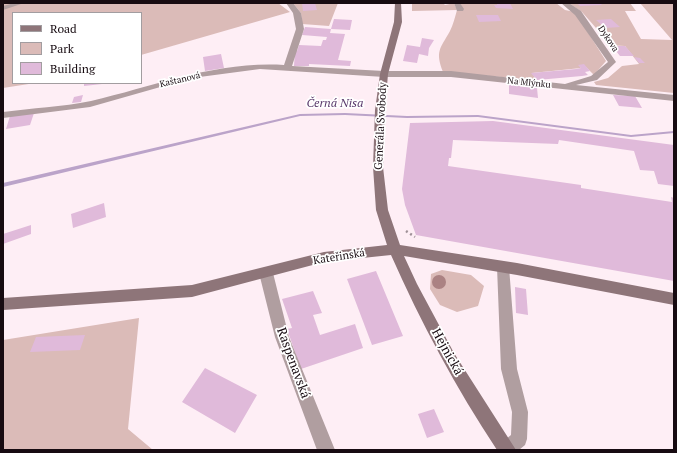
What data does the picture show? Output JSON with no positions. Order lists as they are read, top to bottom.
{
  "streets": {
    "main road": ["Generála Svobody", "Kateřinská", "Hejnická"],
    "street": [
      "Dykova",
      "Kaštanová",
      "Na Mlýnku",
      "Raspenavská"
    ]
  },
  "crossings": [
    ["Dykova", "Na Mlýnku"],
    ["Kaštanová", "Na Mlýnku"],
    ["Kaštanová", "Generála Svobody"],
    ["Na Mlýnku", "Generála Svobody"],
    ["Generála Svobody", "Kateřinská"],
    ["Generála Svobody", "Hejnická"],
    ["Kateřinská", "Hejnická"],
    ["Kateřinská", "Raspenavská"]
  ],
  "water": ["Černá Nisa"],
  "legend": ["Road", "Park", "Building"]
}
